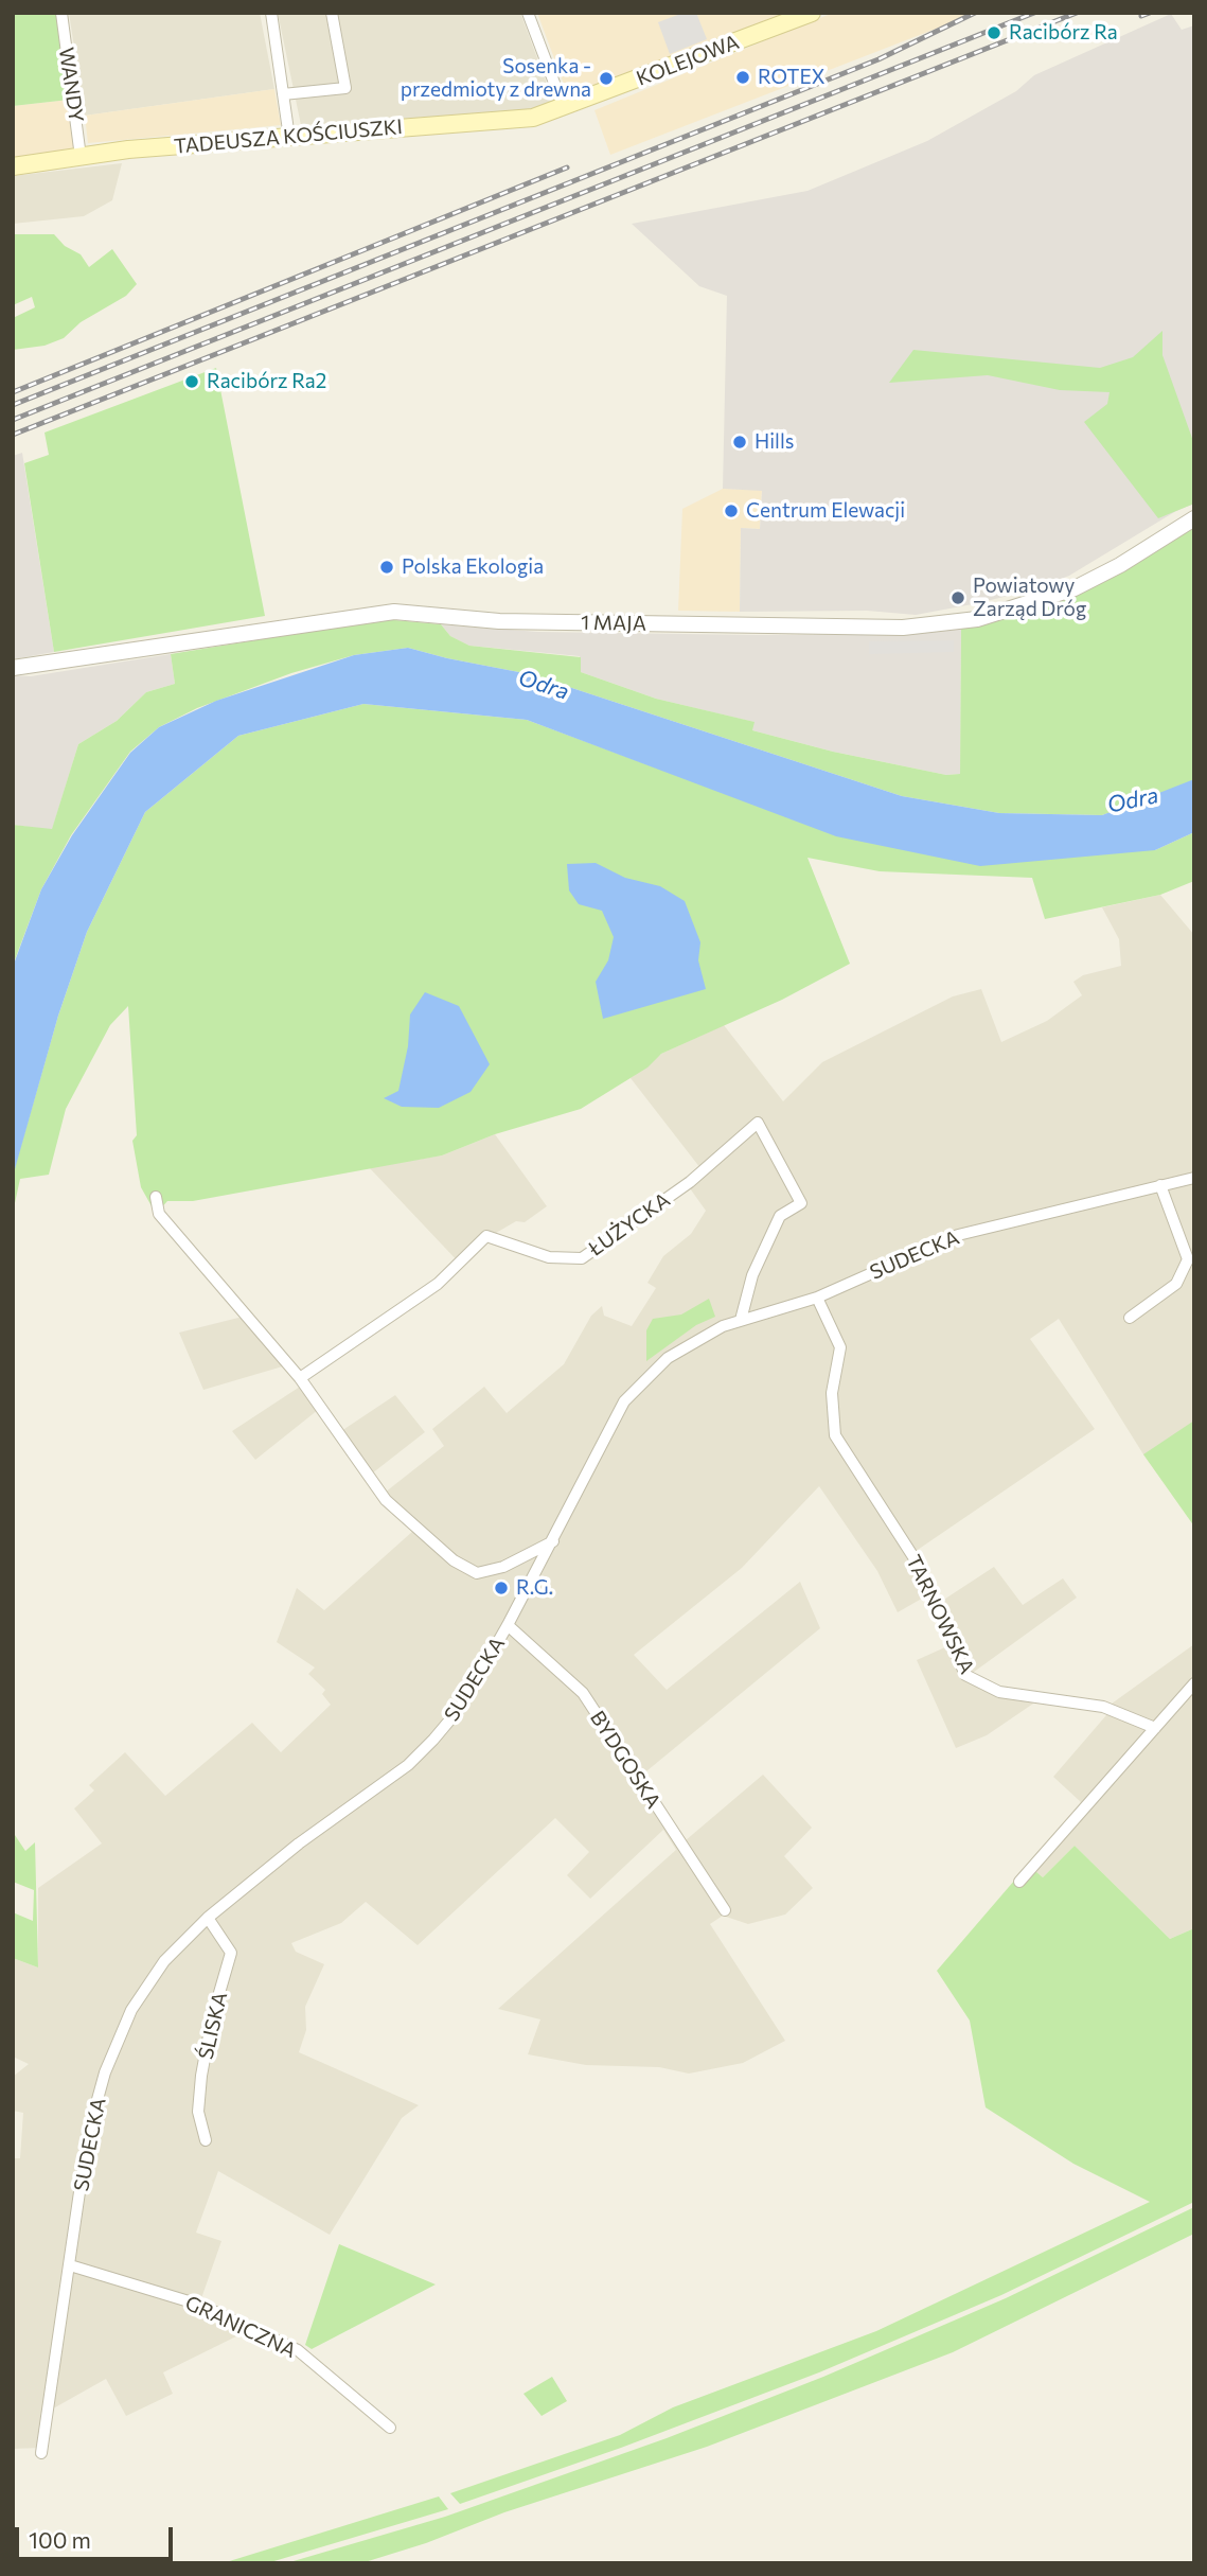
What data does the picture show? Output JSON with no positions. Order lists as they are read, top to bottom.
{
  "streets": {
    "main road": ["KOLEJOWA", "TADEUSZA KOŚCIUSZKI"],
    "street": [
      "WANDY",
      "1 MAJA",
      "ŁUŻYCKA",
      "SUDECKA",
      "TARNOWSKA",
      "BYDGOSKA",
      "ŚLISKA",
      "GRANICZNA"
    ]
  },
  "crossings": [
    ["KOLEJOWA", "TADEUSZA KOŚCIUSZKI"],
    ["WANDY", "TADEUSZA KOŚCIUSZKI"],
    ["ŁUŻYCKA", "SUDECKA"],
    ["SUDECKA", "TARNOWSKA"],
    ["SUDECKA", "BYDGOSKA"],
    ["SUDECKA", "ŚLISKA"],
    ["SUDECKA", "GRANICZNA"]
  ],
  "water": ["Odra"],
  "places": [
    "Racibórz Ra",
    "ROTEX",
    "Sosenka - przedmioty z drewna",
    "Racibórz Ra2",
    "Hills",
    "Centrum Elewacji",
    "Polska Ekologia",
    "Powiatowy Zarząd Dróg",
    "R.G."
  ],
  "scale_bar": "100 m"
}
